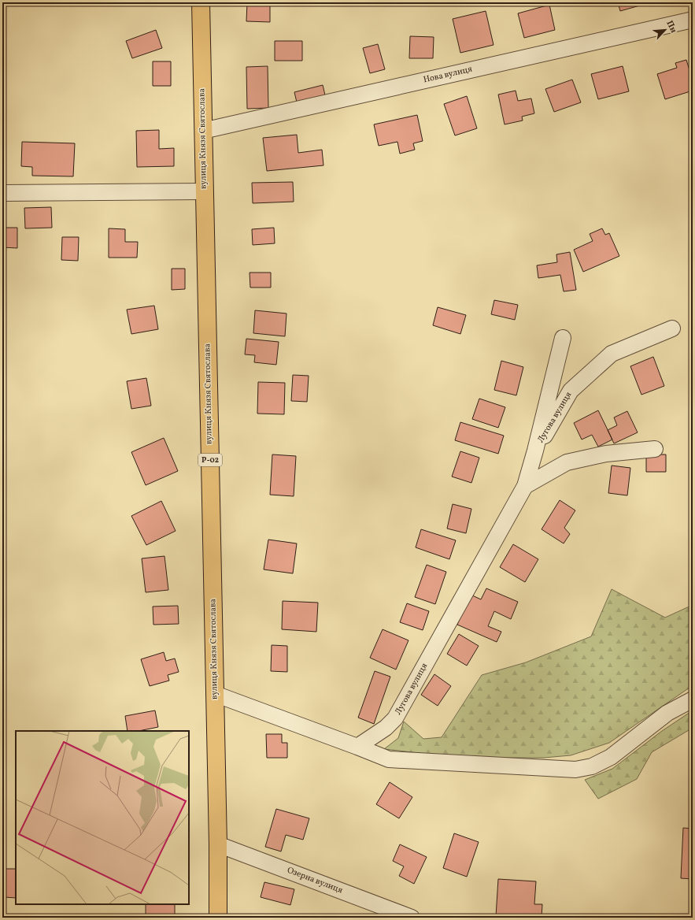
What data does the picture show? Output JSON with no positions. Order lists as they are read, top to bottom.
{
  "streets": {
    "main road": ["вулиця Князя Святослава", "Р-02"],
    "street": ["Нова вулиця", "Лугова вулиця", "Озерна вулиця"]
  },
  "crossings": [
    ["Нова вулиця", "вулиця Князя Святослава"],
    ["вулиця Князя Святослава", "Озерна вулиця"]
  ],
  "north": "top right"
}
